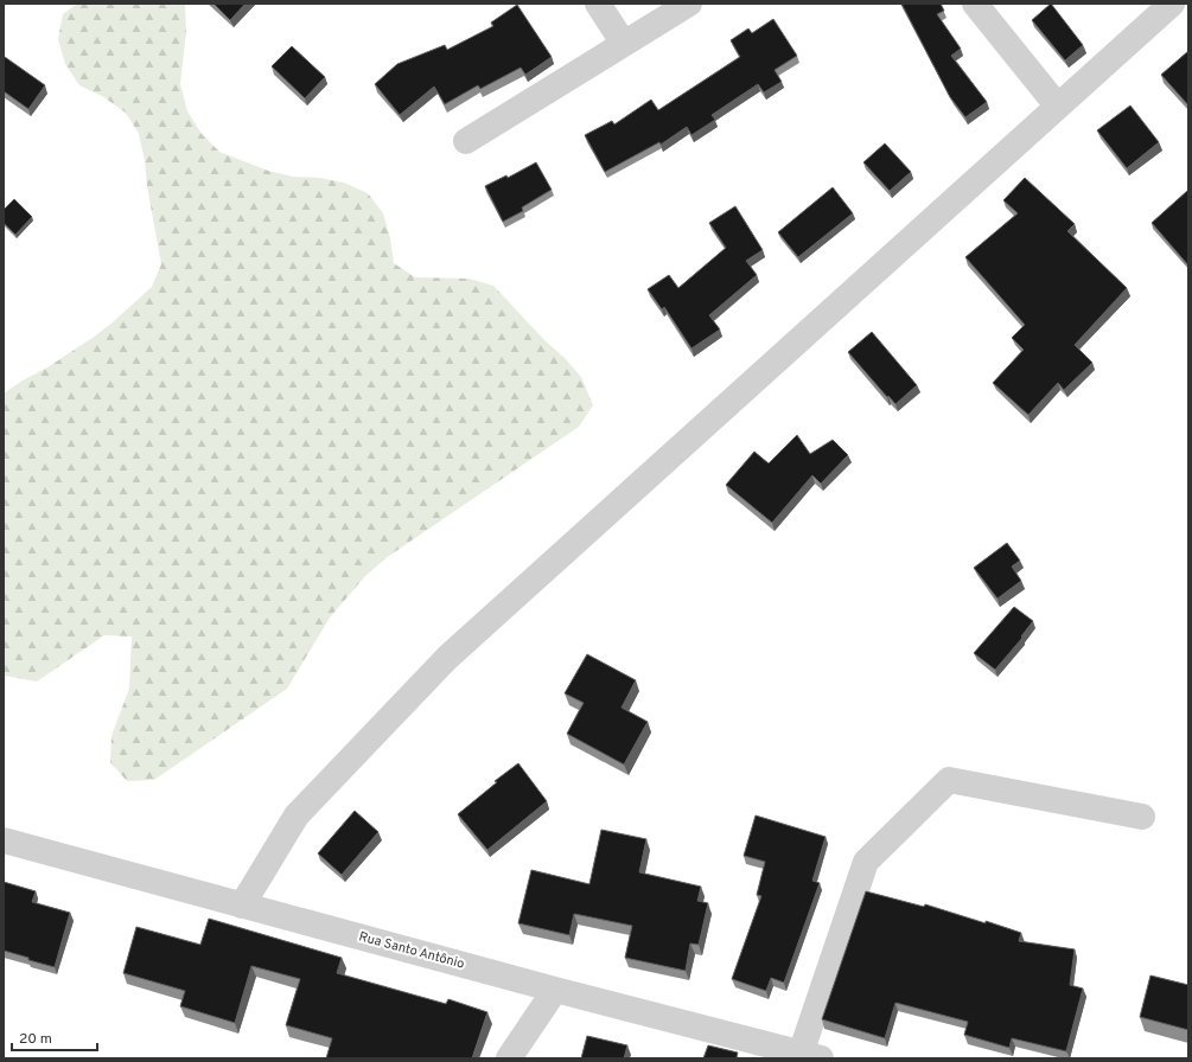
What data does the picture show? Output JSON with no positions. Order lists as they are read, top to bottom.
{
  "streets": {
    "street": ["Rua Santo Antônio"]
  },
  "scale_bar": "20 m"
}
